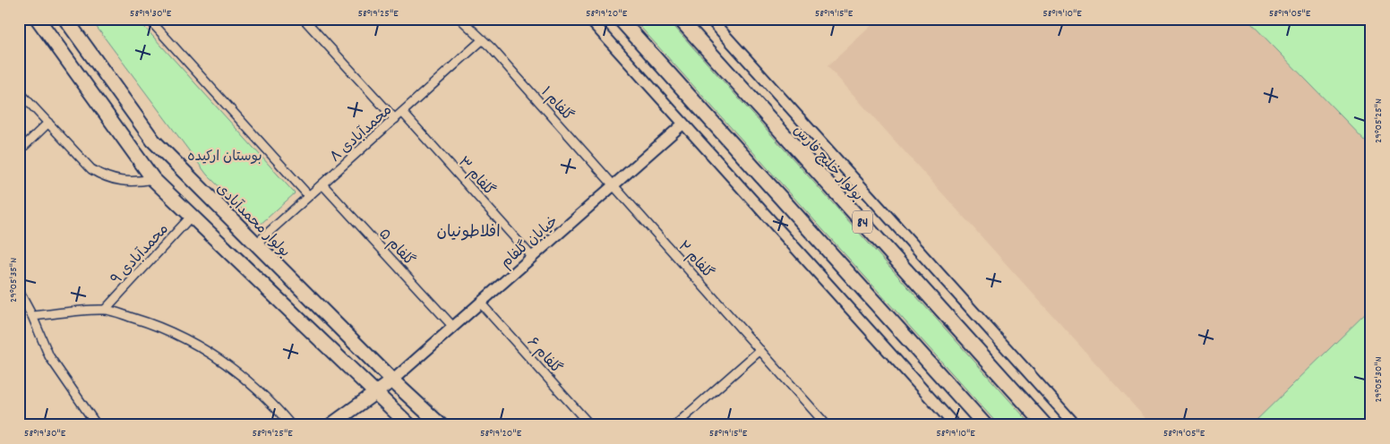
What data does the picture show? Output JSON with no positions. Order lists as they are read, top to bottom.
{
  "streets": {
    "main road": ["بولوار خلیج فارس", "بولوار محمدآبادی", "84"],
    "street": [
      "گلفام ۱",
      "محمدآبادی ۸",
      "گلفام ۳",
      "خیابان گلفام",
      "گلفام ۵",
      "محمدآبادی ۹",
      "گلفام ۲",
      "گلفام ۶"
    ]
  },
  "crossings": [
    ["گلفام ۱", "محمدآبادی ۸"],
    ["گلفام ۱", "خیابان گلفام"],
    ["گلفام ۱", "گلفام ۲"],
    ["محمدآبادی ۸", "گلفام ۳"],
    ["محمدآبادی ۸", "بولوار محمدآبادی"],
    ["محمدآبادی ۸", "گلفام ۵"],
    ["گلفام ۳", "خیابان گلفام"],
    ["بولوار محمدآبادی", "خیابان گلفام"],
    ["خیابان گلفام", "گلفام ۵"],
    ["خیابان گلفام", "گلفام ۲"],
    ["خیابان گلفام", "گلفام ۶"]
  ],
  "districts": ["افلاطونیان"],
  "parks": ["بوستان ارکیده"],
  "coordinates": [
    "58°19'30\"E",
    "58°19'25\"E",
    "58°19'20\"E",
    "58°19'15\"E",
    "58°19'10\"E",
    "58°19'05\"E",
    "29°05'25\"N",
    "29°05'35\"N",
    "29°05'30\"N"
  ]
}
